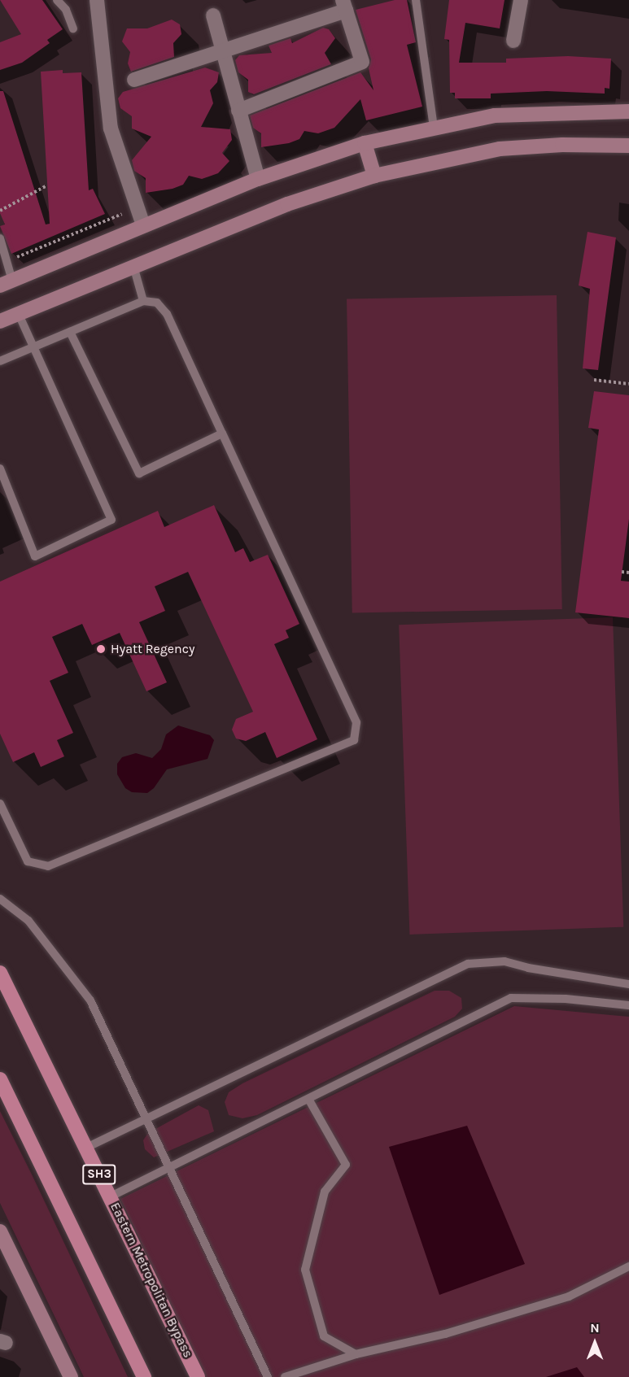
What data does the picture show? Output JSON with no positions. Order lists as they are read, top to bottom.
{
  "streets": {
    "main road": ["SH3", "Eastern Metropolitan Bypass"]
  },
  "places": ["Hyatt Regency"],
  "north": "top"
}
